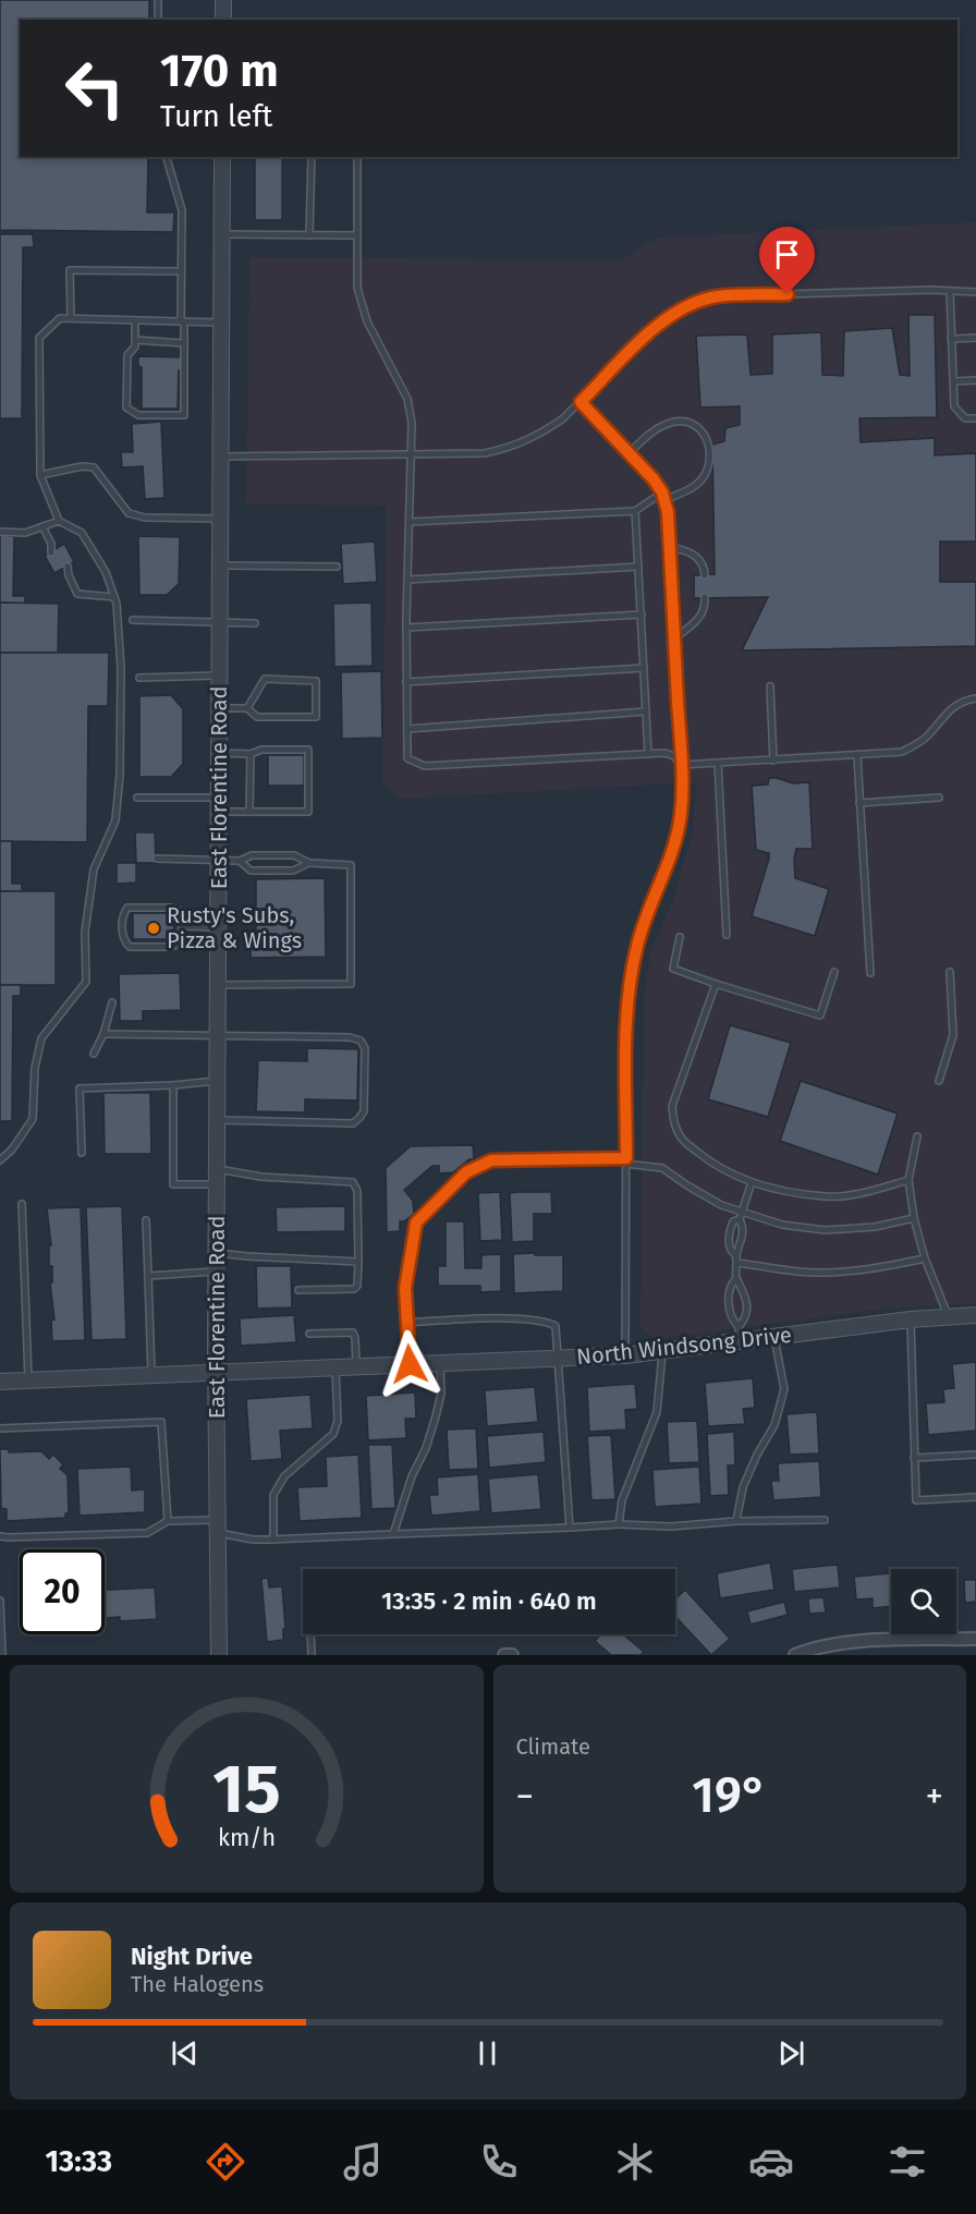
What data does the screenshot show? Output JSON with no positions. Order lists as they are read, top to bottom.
{
  "streets": {
    "street": ["East Florentine Road", "North Windsong Drive"]
  },
  "crossings": [
    ["East Florentine Road", "North Windsong Drive"]
  ],
  "places": ["Rusty's Subs, Pizza & Wings"],
  "page": {
    "turn": ["170 m", "Turn left"],
    "limit": "20",
    "trip": "13:35 · 2 min · 640 m",
    "tile": "Climate",
    "heat": ["−", "19°", "+"],
    "song": ["Night Drive", "The Halogens"],
    "tabs": "13:33",
    "gauge": ["15", "km/h"]
  }
}
